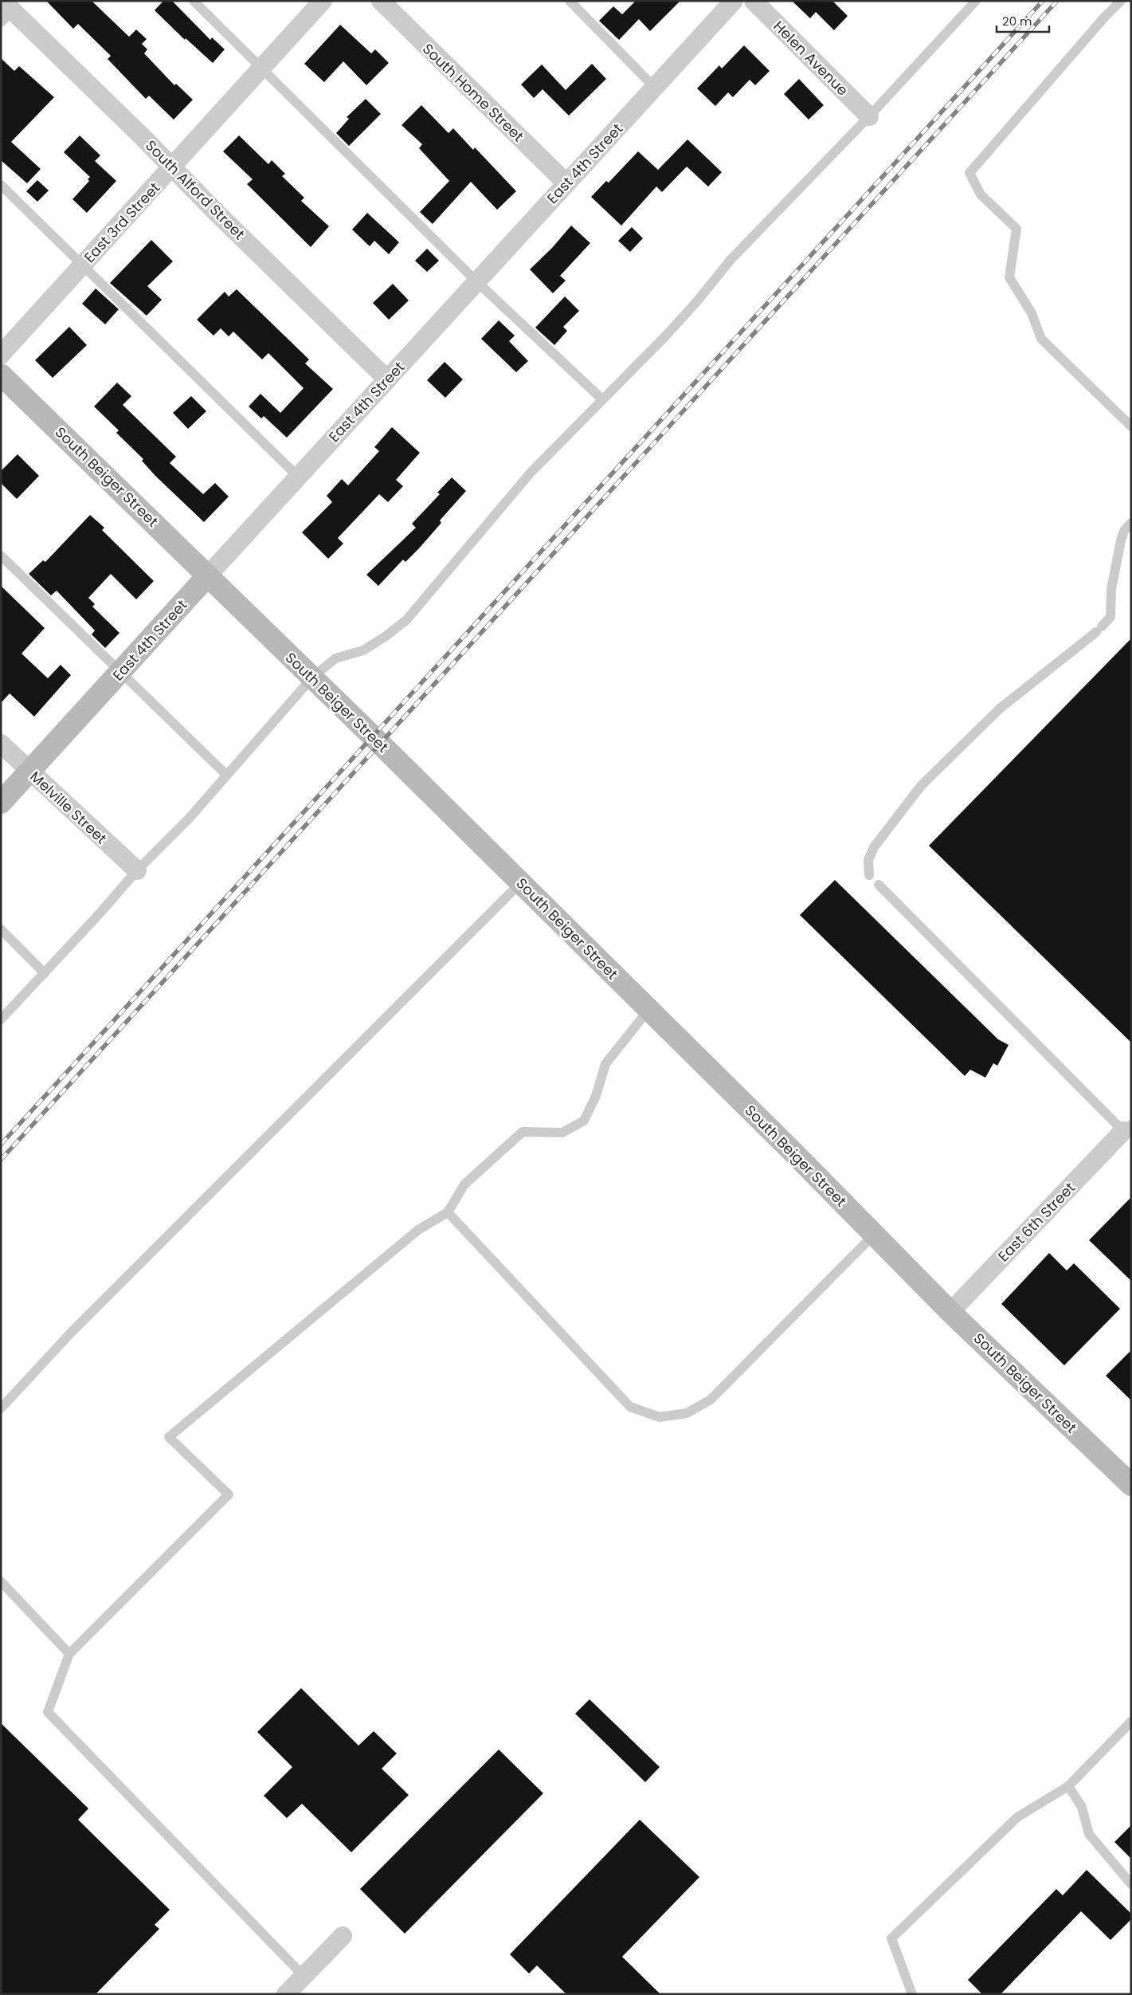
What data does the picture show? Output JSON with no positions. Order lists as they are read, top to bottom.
{
  "streets": {
    "street": [
      "Helen Avenue",
      "South Home Street",
      "East 4th Street",
      "South Alford Street",
      "East 3rd Street",
      "South Beiger Street",
      "Melville Street",
      "East 6th Street"
    ]
  },
  "crossings": [
    ["South Home Street", "East 4th Street"],
    ["East 4th Street", "South Alford Street"],
    ["East 4th Street", "South Beiger Street"],
    ["East 4th Street", "Melville Street"],
    ["South Alford Street", "East 3rd Street"],
    ["South Beiger Street", "East 6th Street"]
  ],
  "scale_bar": "20 m"
}
